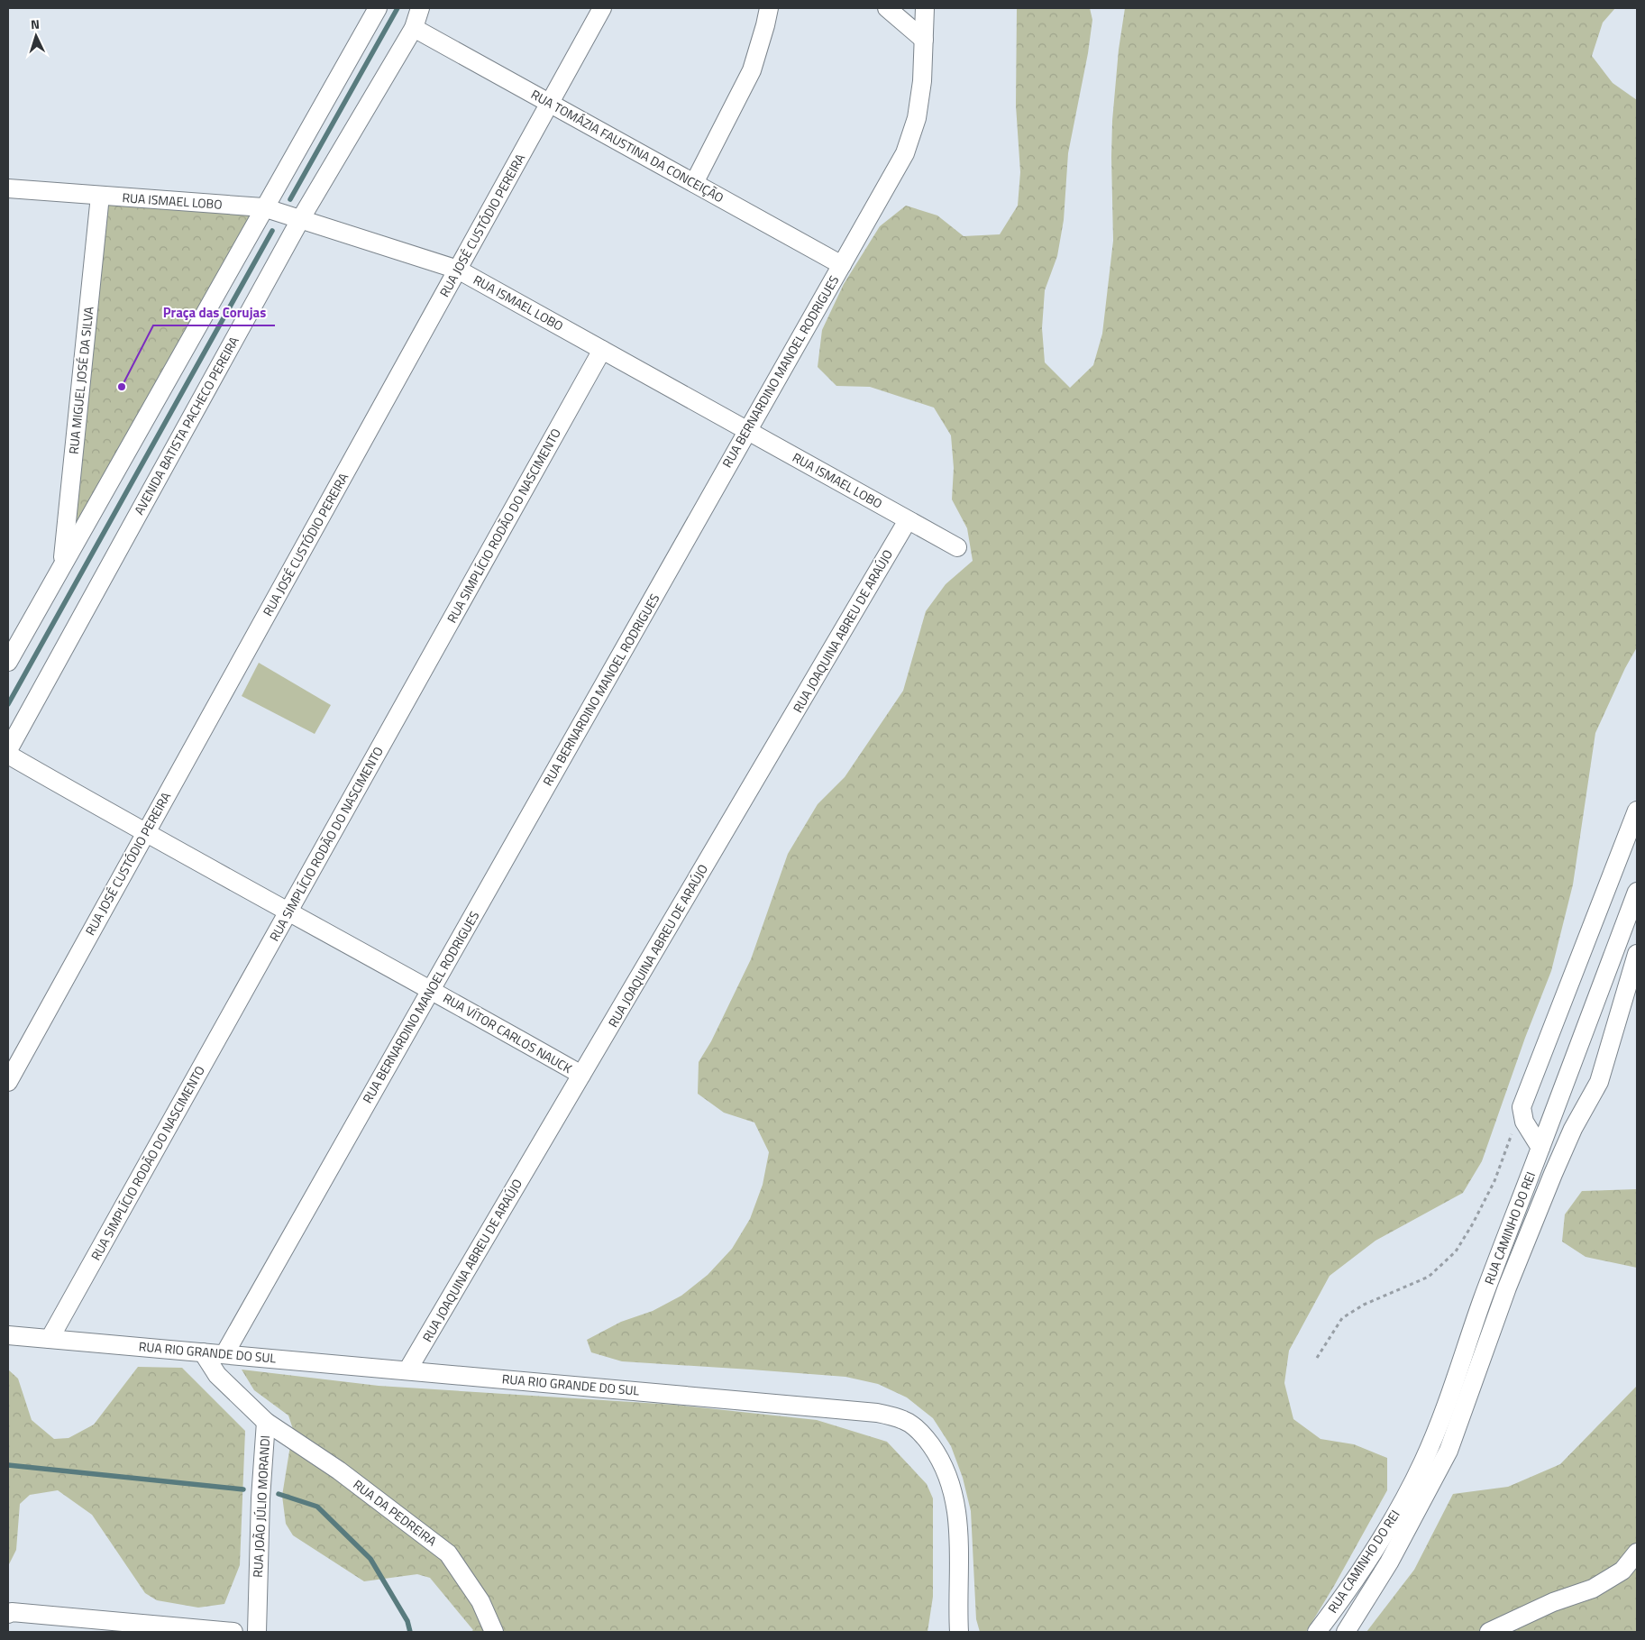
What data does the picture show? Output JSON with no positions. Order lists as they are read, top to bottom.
{
  "streets": {
    "street": [
      "RUA TOMÁZIA FAUSTINA DA CONCEIÇÃO",
      "RUA ISMAEL LOBO",
      "RUA JOSÉ CUSTÓDIO PEREIRA",
      "RUA BERNARDINO MANOEL RODRIGUES",
      "RUA MIGUEL JOSÉ DA SILVA",
      "AVENIDA BATISTA PACHECO PEREIRA",
      "RUA SIMPLÍCIO RODÃO DO NASCIMENTO",
      "RUA JOAQUINA ABREU DE ARAÚJO",
      "RUA VÍTOR CARLOS NAUCK",
      "RUA CAMINHO DO REI",
      "RUA RIO GRANDE DO SUL",
      "RUA JOÃO JÚLIO MORANDI",
      "RUA DA PEDREIRA"
    ]
  },
  "crossings": [
    ["RUA TOMÁZIA FAUSTINA DA CONCEIÇÃO", "RUA JOSÉ CUSTÓDIO PEREIRA"],
    ["RUA TOMÁZIA FAUSTINA DA CONCEIÇÃO", "RUA BERNARDINO MANOEL RODRIGUES"],
    ["RUA TOMÁZIA FAUSTINA DA CONCEIÇÃO", "AVENIDA BATISTA PACHECO PEREIRA"],
    ["RUA ISMAEL LOBO", "RUA JOSÉ CUSTÓDIO PEREIRA"],
    ["RUA ISMAEL LOBO", "RUA BERNARDINO MANOEL RODRIGUES"],
    ["RUA ISMAEL LOBO", "RUA MIGUEL JOSÉ DA SILVA"],
    ["RUA ISMAEL LOBO", "AVENIDA BATISTA PACHECO PEREIRA"],
    ["RUA ISMAEL LOBO", "RUA SIMPLÍCIO RODÃO DO NASCIMENTO"],
    ["RUA ISMAEL LOBO", "RUA JOAQUINA ABREU DE ARAÚJO"],
    ["RUA JOSÉ CUSTÓDIO PEREIRA", "RUA VÍTOR CARLOS NAUCK"],
    ["RUA BERNARDINO MANOEL RODRIGUES", "RUA VÍTOR CARLOS NAUCK"],
    ["RUA BERNARDINO MANOEL RODRIGUES", "RUA RIO GRANDE DO SUL"],
    ["RUA SIMPLÍCIO RODÃO DO NASCIMENTO", "RUA VÍTOR CARLOS NAUCK"],
    ["RUA SIMPLÍCIO RODÃO DO NASCIMENTO", "RUA RIO GRANDE DO SUL"],
    ["RUA JOAQUINA ABREU DE ARAÚJO", "RUA VÍTOR CARLOS NAUCK"],
    ["RUA JOAQUINA ABREU DE ARAÚJO", "RUA RIO GRANDE DO SUL"],
    ["RUA RIO GRANDE DO SUL", "RUA JOÃO JÚLIO MORANDI"],
    ["RUA JOÃO JÚLIO MORANDI", "RUA DA PEDREIRA"]
  ],
  "places": ["Praça das Corujas"],
  "north": "top"
}
